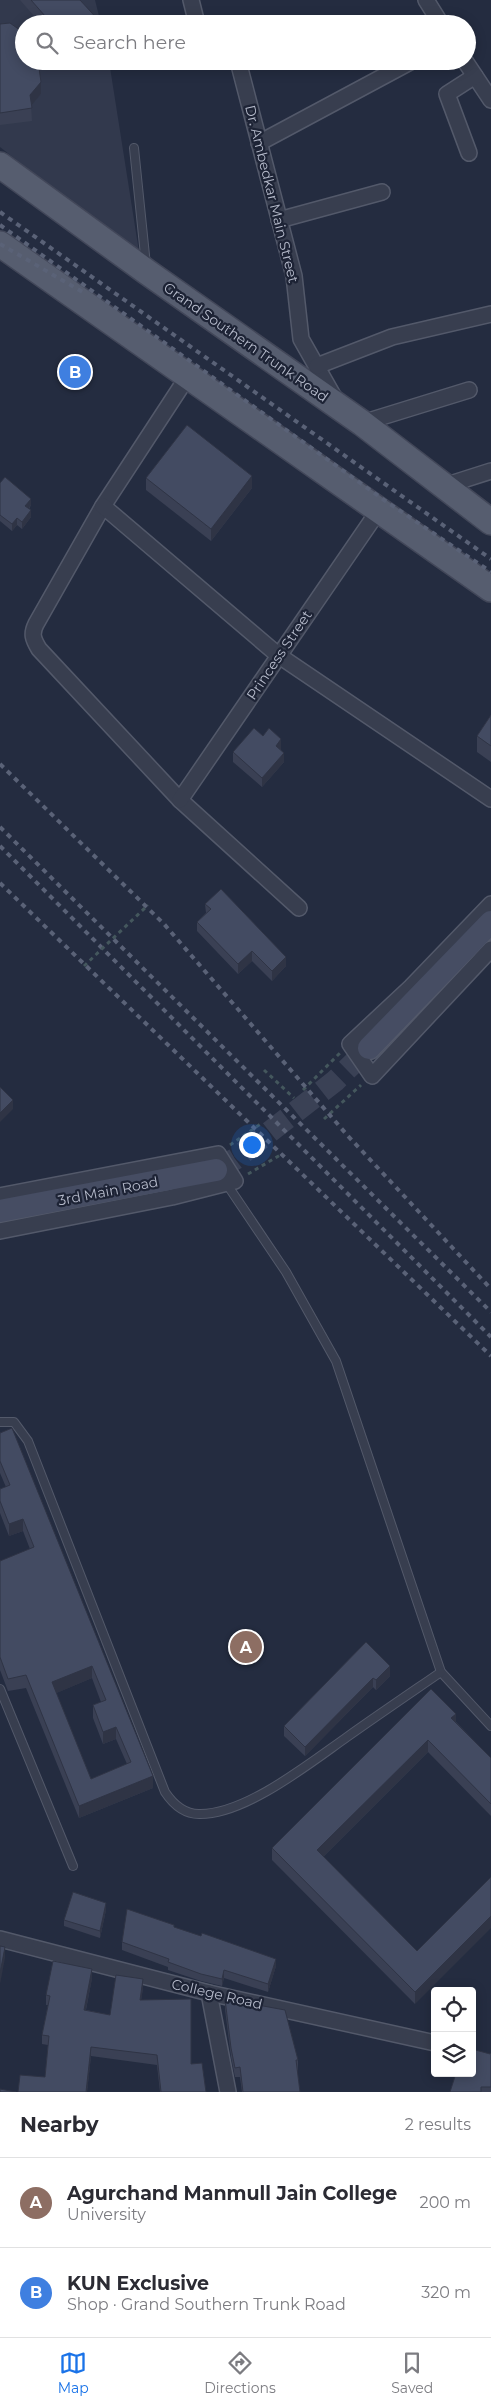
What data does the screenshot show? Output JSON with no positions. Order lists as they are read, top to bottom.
{
  "streets": {
    "main road": ["Grand Southern Trunk Road"],
    "street": [
      "Dr. Ambedkar Main Street",
      "Princess Street",
      "3rd Main Road",
      "College Road"
    ]
  },
  "crossings": [
    ["Dr. Ambedkar Main Street", "Grand Southern Trunk Road"]
  ],
  "page": {
    "search": "Search here",
    "pins": ["B", "A"],
    "heading": ["Nearby", "2 results"],
    "list": [
      {
        "mark": "A",
        "name": "Agurchand Manmull Jain College",
        "note": "University",
        "value": "200 m"
      },
      {
        "mark": "B",
        "name": "KUN Exclusive",
        "note": "Shop · Grand Southern Trunk Road",
        "value": "320 m"
      }
    ],
    "nav": ["Map", "Directions", "Saved"]
  }
}
